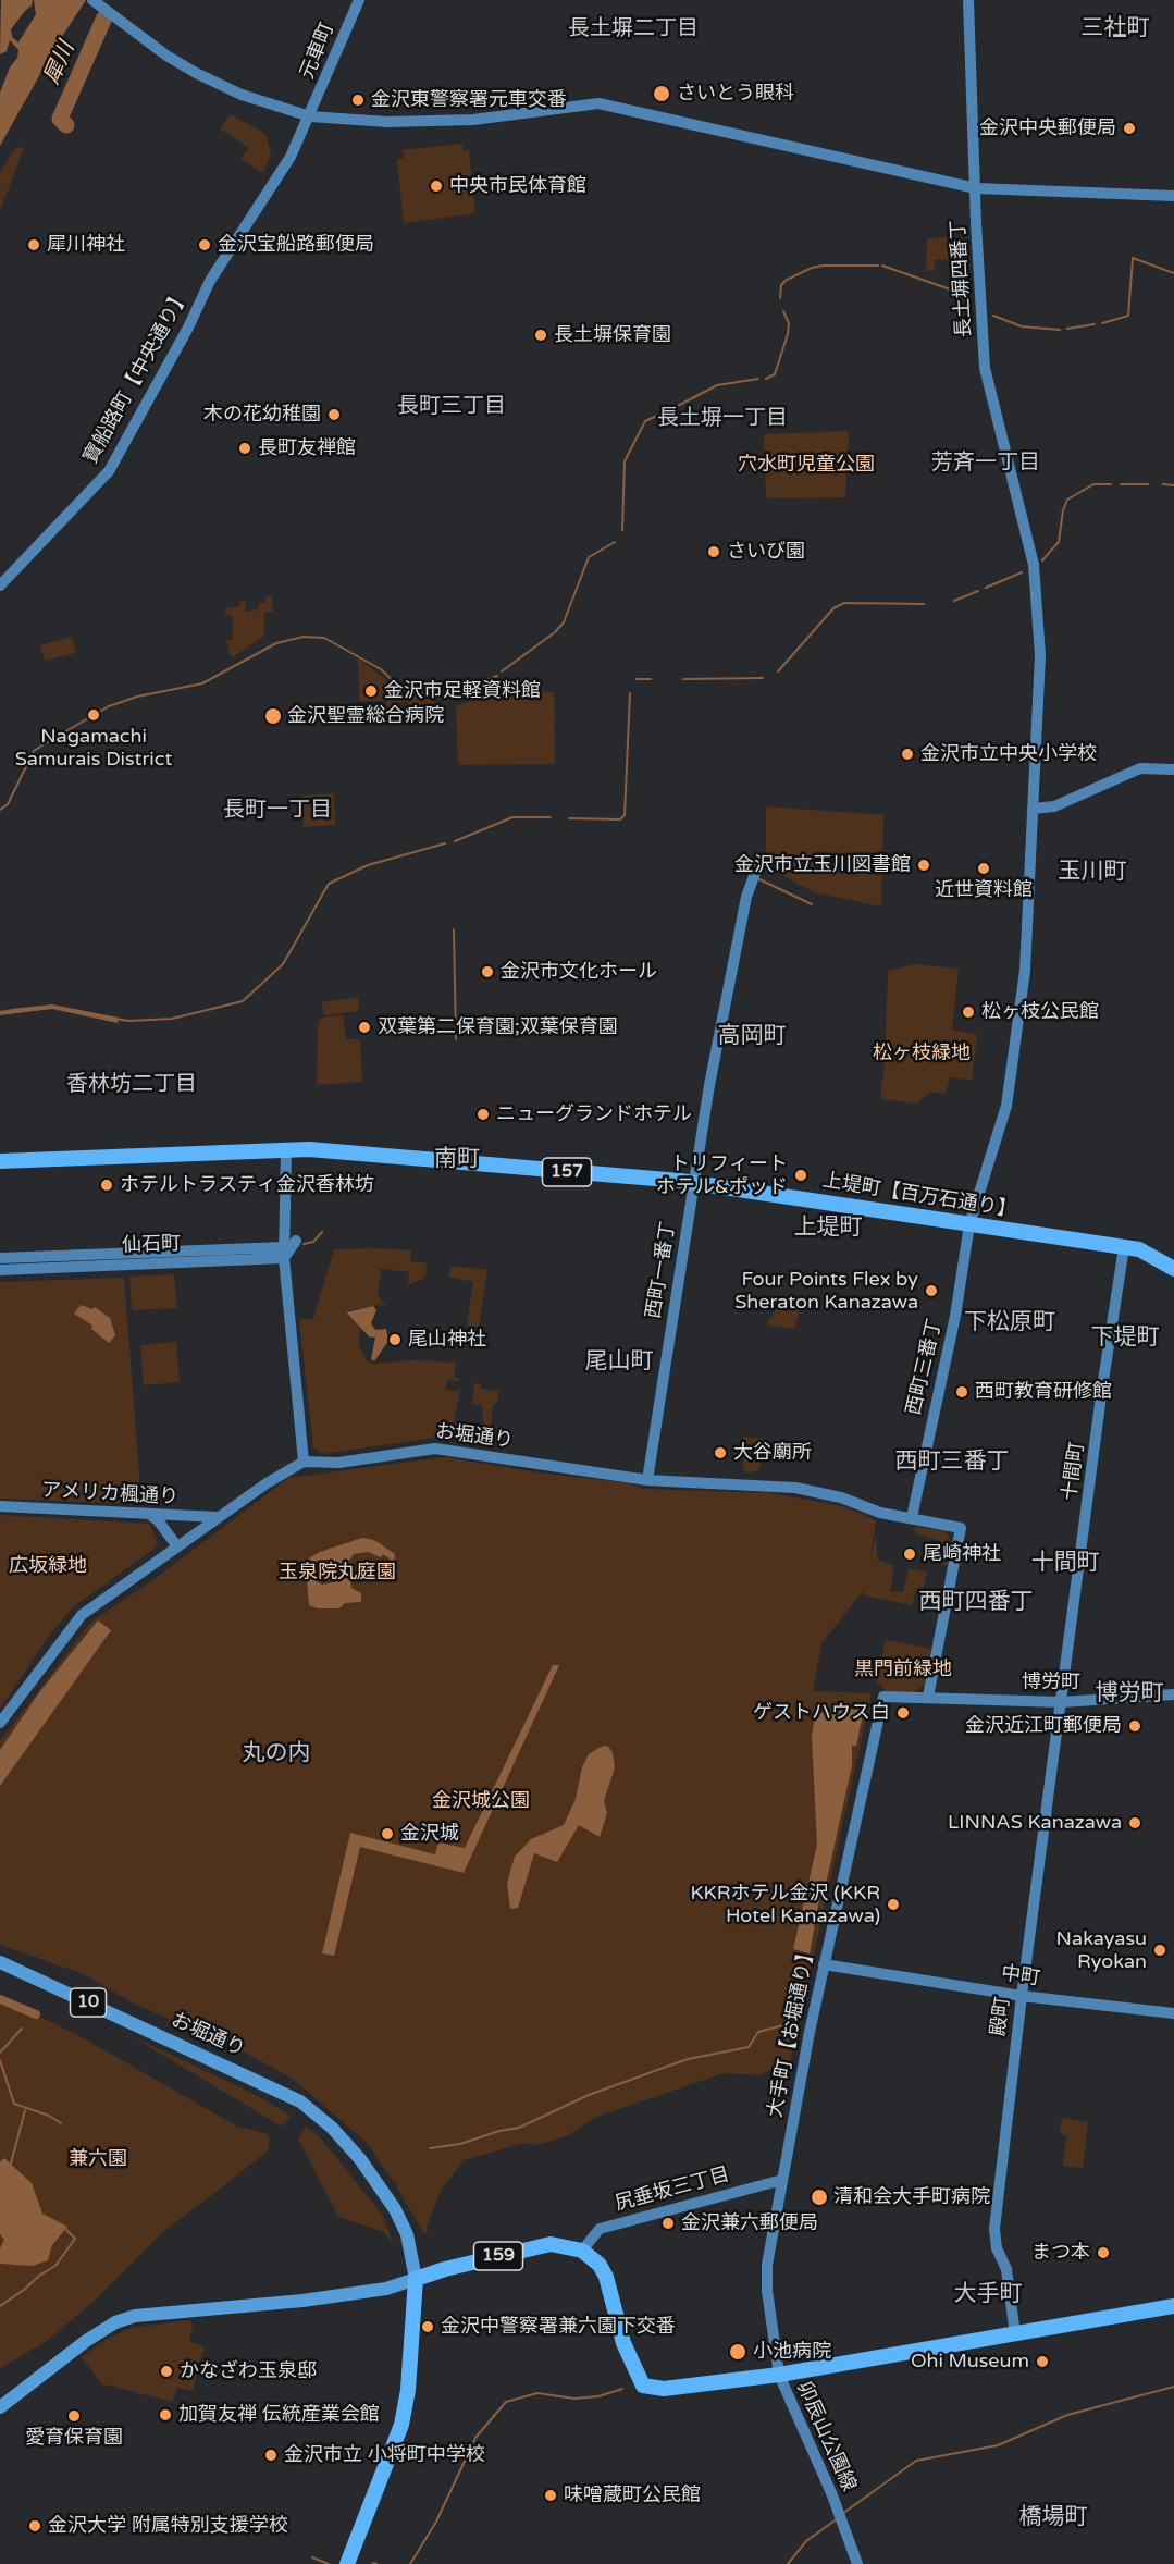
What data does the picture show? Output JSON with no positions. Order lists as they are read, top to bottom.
{
  "streets": {
    "highway": ["157", "上堤町【百万石通り】", "159"],
    "main road": ["お堀通り", "10"],
    "street": [
      "元車町",
      "長土塀四番丁",
      "寶船路町【中央通り】",
      "仙石町",
      "西町一番丁",
      "西町三番丁",
      "十間町",
      "アメリカ楓通り",
      "博労町",
      "中町",
      "殿町",
      "大手町【お堀通り】",
      "尻垂坂三丁目",
      "卯辰山公園線"
    ]
  },
  "crossings": [
    ["元車町", "寶船路町【中央通り】"],
    ["長土塀四番丁", "西町三番丁"],
    ["157", "上堤町【百万石通り】"],
    ["157", "西町一番丁"],
    ["上堤町【百万石通り】", "西町一番丁"],
    ["上堤町【百万石通り】", "西町三番丁"],
    ["上堤町【百万石通り】", "十間町"],
    ["西町一番丁", "お堀通り"],
    ["西町三番丁", "お堀通り"],
    ["お堀通り", "博労町"],
    ["お堀通り", "159"],
    ["十間町", "博労町"],
    ["十間町", "殿町"],
    ["博労町", "殿町"],
    ["博労町", "大手町【お堀通り】"],
    ["中町", "殿町"],
    ["中町", "大手町【お堀通り】"],
    ["大手町【お堀通り】", "尻垂坂三丁目"],
    ["大手町【お堀通り】", "卯辰山公園線"],
    ["尻垂坂三丁目", "159"]
  ],
  "districts": [
    "三社町",
    "長土塀二丁目",
    "長町三丁目",
    "長土塀一丁目",
    "芳斉一丁目",
    "長町一丁目",
    "玉川町",
    "高岡町",
    "香林坊二丁目",
    "南町",
    "上堤町",
    "下松原町",
    "下堤町",
    "尾山町",
    "西町三番丁",
    "十間町",
    "西町四番丁",
    "博労町",
    "丸の内",
    "大手町",
    "橋場町"
  ],
  "water": ["犀川"],
  "parks": [
    "穴水町児童公園",
    "松ヶ枝緑地",
    "広坂緑地",
    "玉泉院丸庭園",
    "黒門前緑地",
    "金沢城公園",
    "兼六園"
  ],
  "places": [
    "さいとう眼科",
    "金沢東警察署元車交番",
    "金沢中央郵便局",
    "中央市民体育館",
    "犀川神社",
    "金沢宝船路郵便局",
    "長土塀保育園",
    "木の花幼稚園",
    "長町友禅館",
    "さいび園",
    "金沢市足軽資料館",
    "Nagamachi Samurais District",
    "金沢聖霊総合病院",
    "金沢市立中央小学校",
    "金沢市立玉川図書館",
    "近世資料館",
    "金沢市文化ホール",
    "松ヶ枝公民館",
    "双葉第二保育園;双葉保育園",
    "ニューグランドホテル",
    "トリフィート ホテル&ポッド",
    "ホテルトラスティ金沢香林坊",
    "Four Points Flex by Sheraton Kanazawa",
    "尾山神社",
    "西町教育研修館",
    "大谷廟所",
    "尾崎神社",
    "ゲストハウス白",
    "金沢近江町郵便局",
    "LINNAS Kanazawa",
    "金沢城",
    "KKRホテル金沢 (KKR Hotel Kanazawa)",
    "Nakayasu Ryokan",
    "清和会大手町病院",
    "金沢兼六郵便局",
    "まつ本",
    "金沢中警察署兼六園下交番",
    "小池病院",
    "Ohi Museum",
    "かなざわ玉泉邸",
    "加賀友禅 伝統産業会館",
    "愛育保育園",
    "金沢市立 小将町中学校",
    "味噌蔵町公民館",
    "金沢大学 附属特別支援学校"
  ]
}
